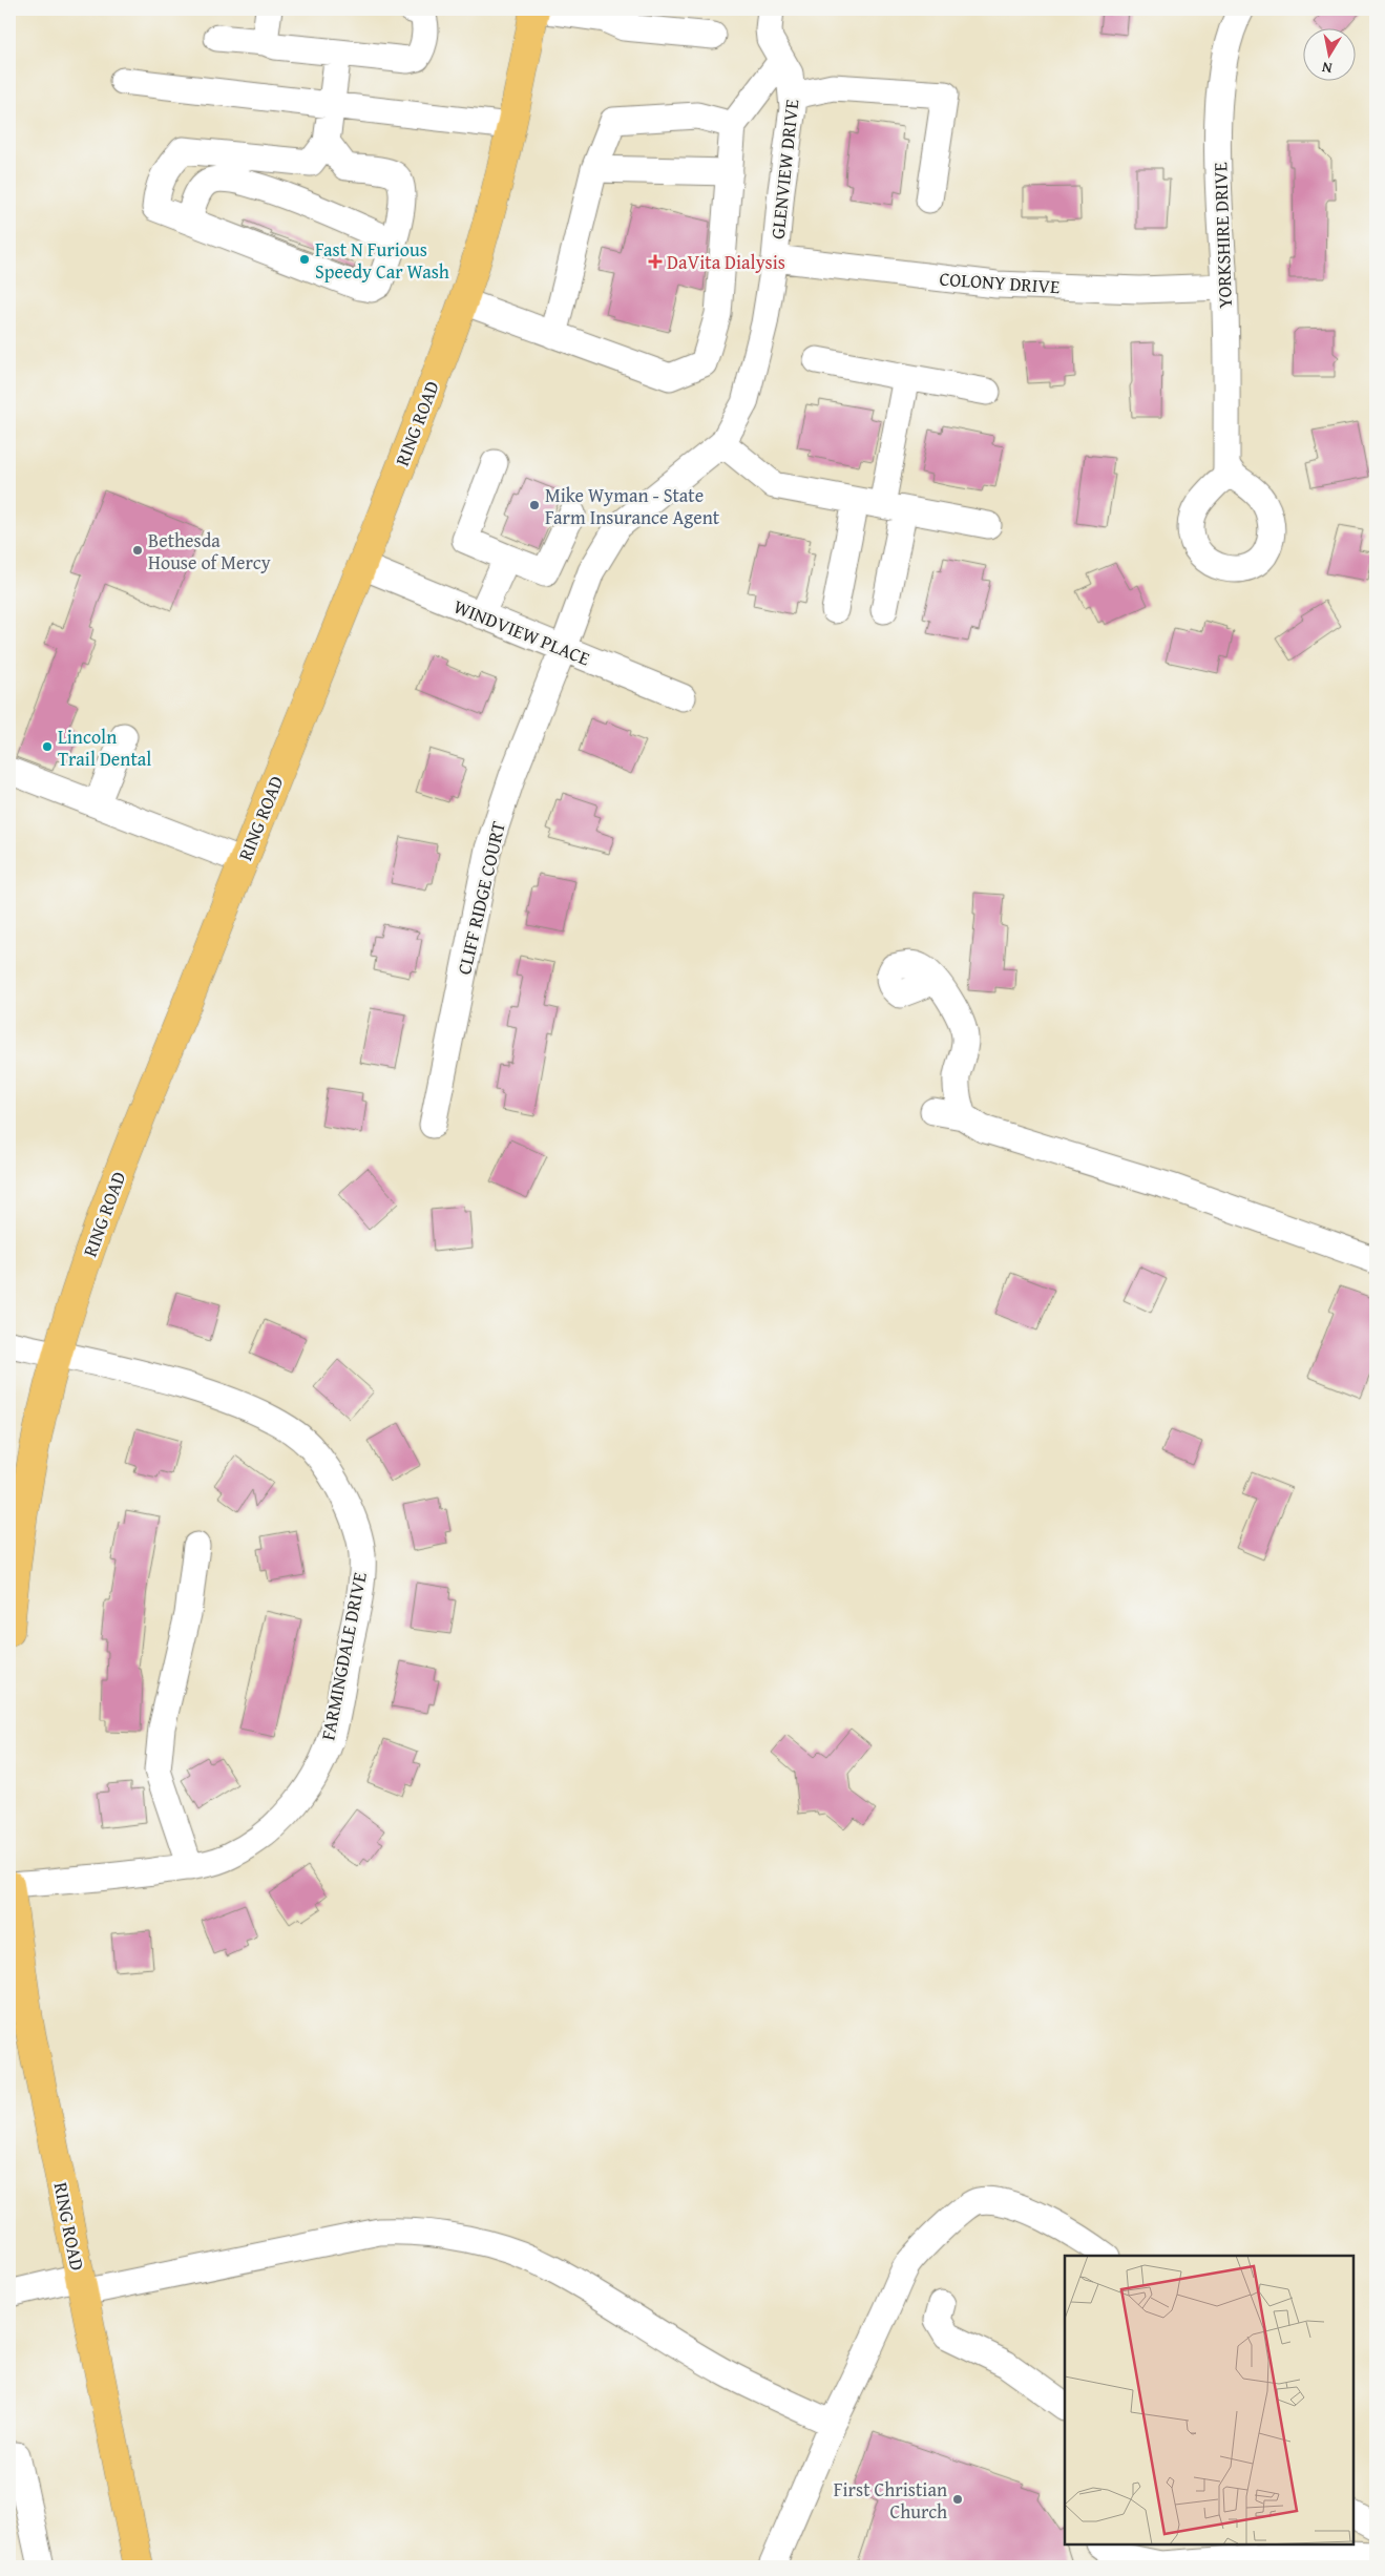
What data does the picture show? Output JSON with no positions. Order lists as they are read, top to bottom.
{
  "streets": {
    "main road": ["RING ROAD"],
    "street": [
      "GLENVIEW DRIVE",
      "YORKSHIRE DRIVE",
      "COLONY DRIVE",
      "WINDVIEW PLACE",
      "CLIFF RIDGE COURT",
      "FARMINGDALE DRIVE"
    ]
  },
  "crossings": [
    ["GLENVIEW DRIVE", "COLONY DRIVE"],
    ["GLENVIEW DRIVE", "WINDVIEW PLACE"],
    ["GLENVIEW DRIVE", "CLIFF RIDGE COURT"],
    ["YORKSHIRE DRIVE", "COLONY DRIVE"],
    ["RING ROAD", "WINDVIEW PLACE"],
    ["RING ROAD", "FARMINGDALE DRIVE"],
    ["WINDVIEW PLACE", "CLIFF RIDGE COURT"]
  ],
  "places": {
    "other": [
      "Fast N Furious Speedy Car Wash",
      "Mike Wyman - State Farm Insurance Agent",
      "Bethesda House of Mercy",
      "Lincoln Trail Dental",
      "First Christian Church"
    ],
    "health": ["DaVita Dialysis"]
  },
  "north": "bottom"
}
